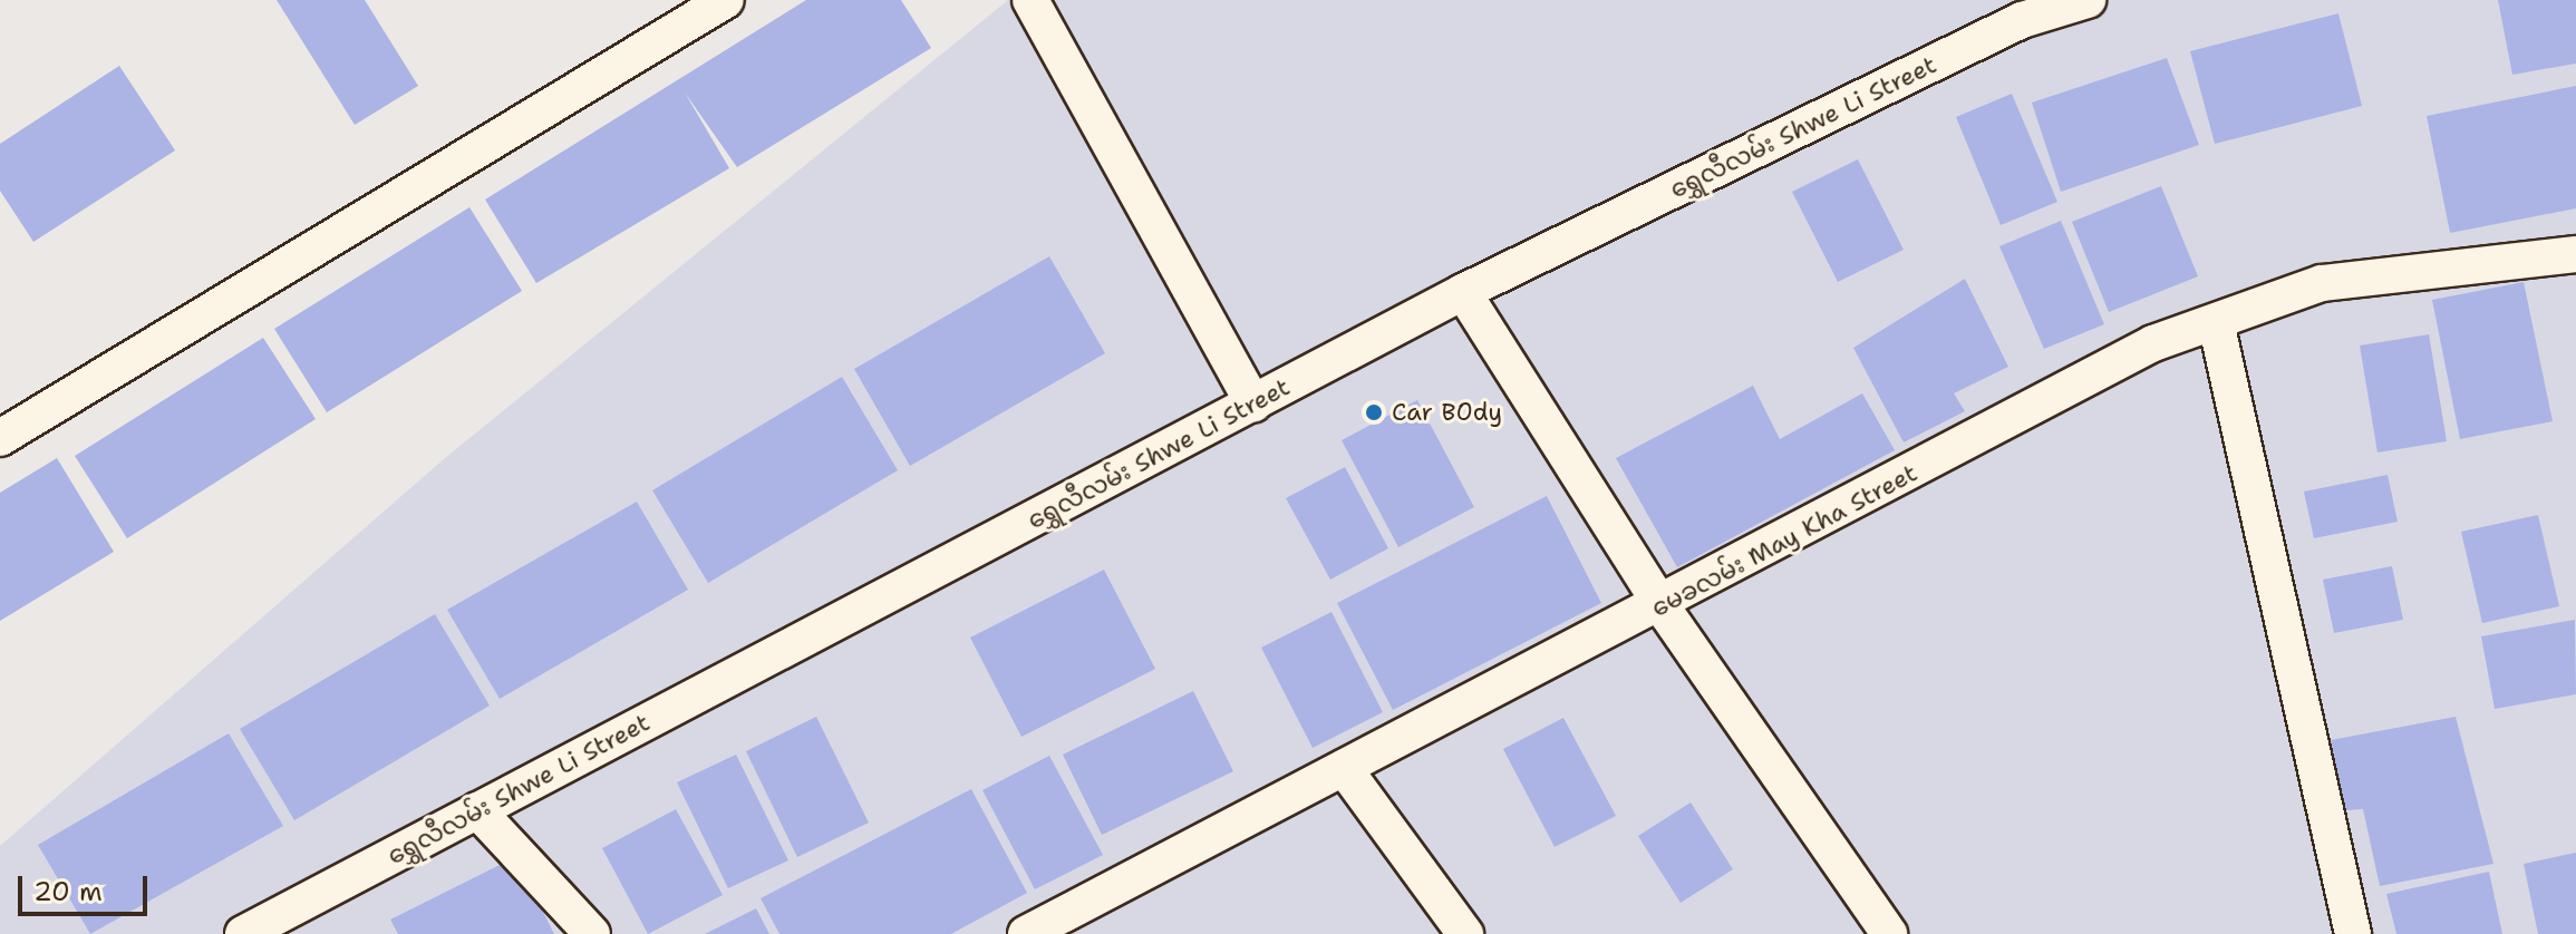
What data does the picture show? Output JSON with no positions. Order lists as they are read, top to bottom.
{
  "streets": {
    "street": ["ရွှေလီလမ်း Shwe Li Street", "မေခလမ်း May Kha Street"]
  },
  "places": ["Car B0dy"],
  "scale_bar": "20 m"
}
